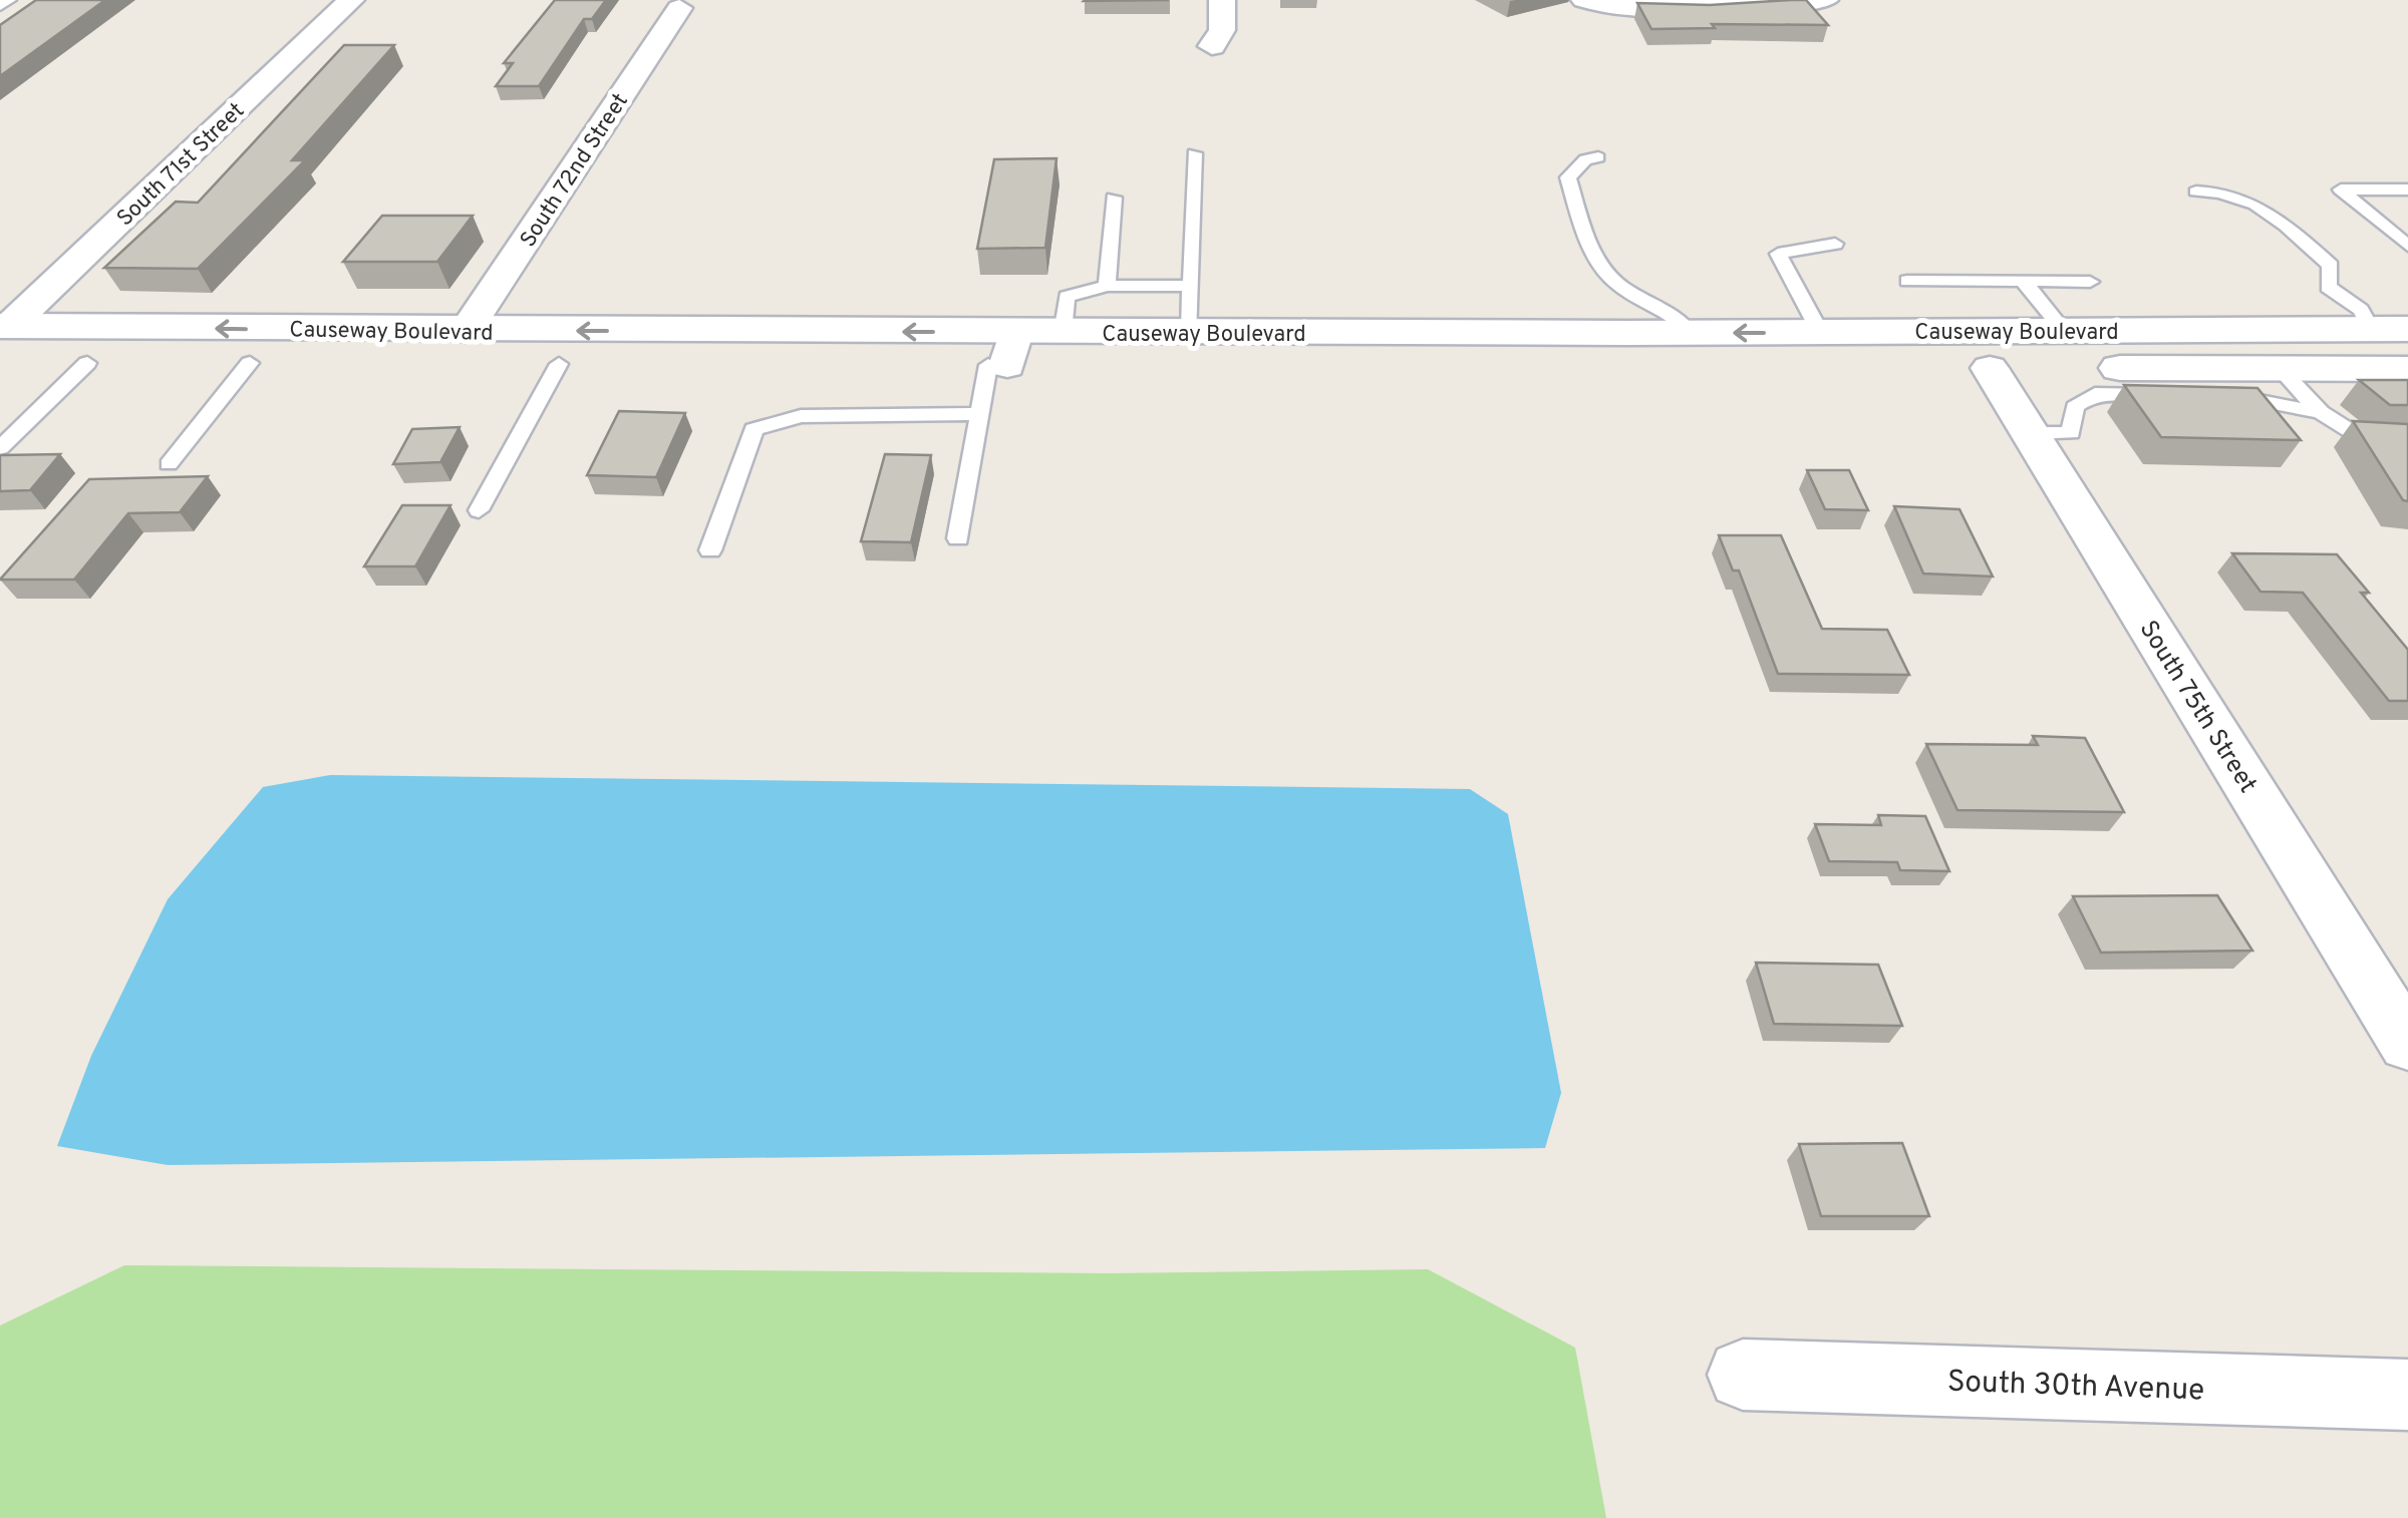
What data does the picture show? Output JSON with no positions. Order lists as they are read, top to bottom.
{
  "streets": {
    "main road": ["Causeway Boulevard"],
    "street": [
      "South 71st Street",
      "South 72nd Street",
      "South 75th Street",
      "South 30th Avenue"
    ]
  },
  "crossings": [
    ["South 71st Street", "Causeway Boulevard"],
    ["South 72nd Street", "Causeway Boulevard"],
    ["Causeway Boulevard", "South 75th Street"]
  ]
}
